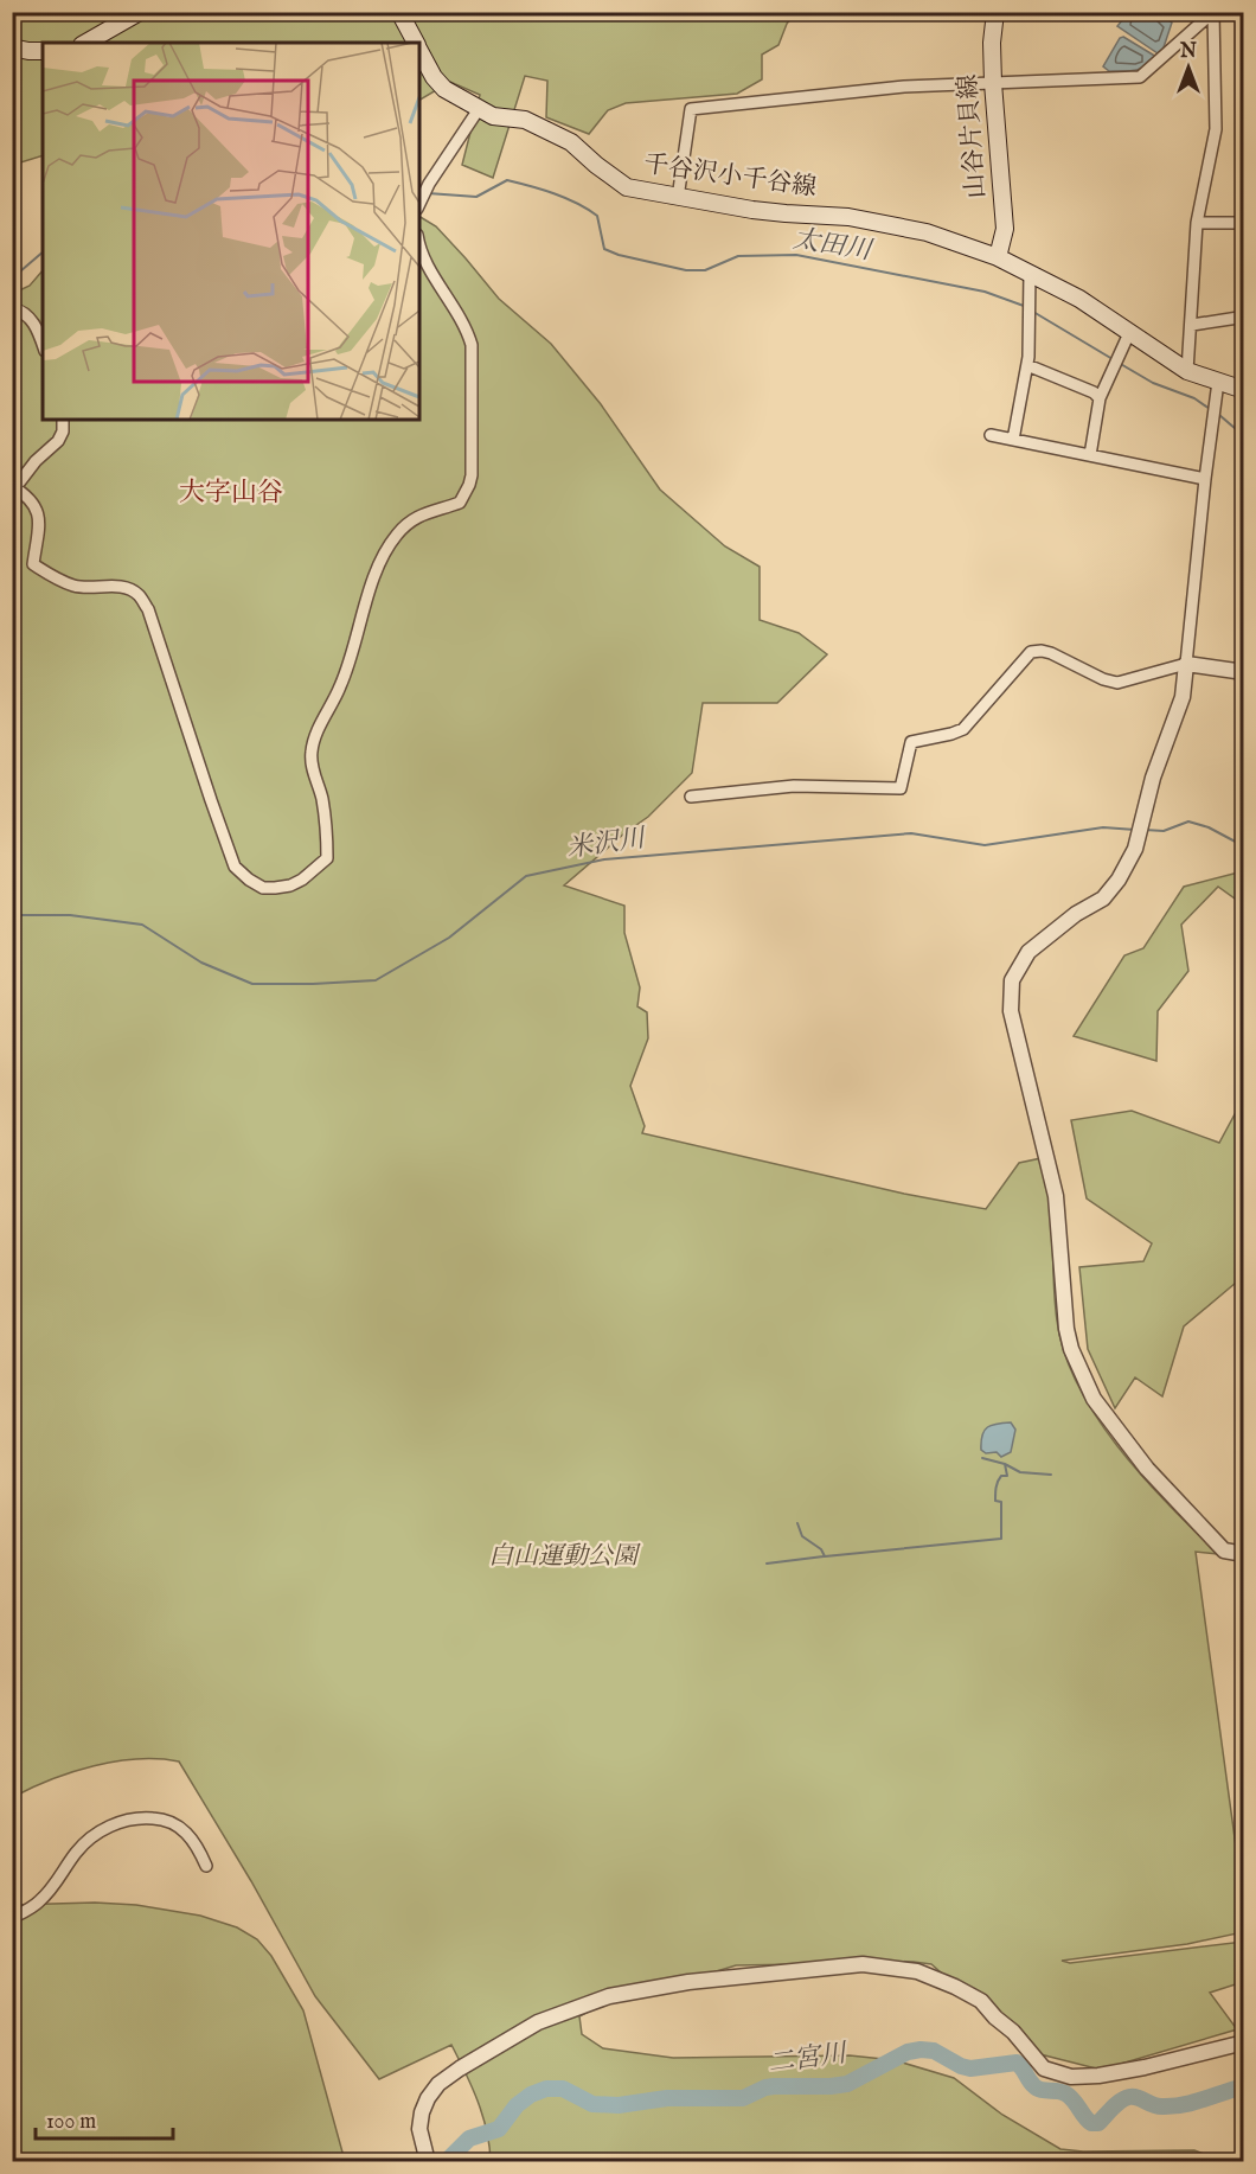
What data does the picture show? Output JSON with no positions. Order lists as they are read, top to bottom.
{
  "streets": {
    "main road": ["山谷片貝線", "千谷沢小千谷線"]
  },
  "crossings": [
    ["山谷片貝線", "千谷沢小千谷線"]
  ],
  "districts": ["大字山谷"],
  "water": ["太田川", "米沢川", "二宮川"],
  "parks": ["白山運動公園"],
  "scale_bar": "100 m",
  "north": "top"
}
